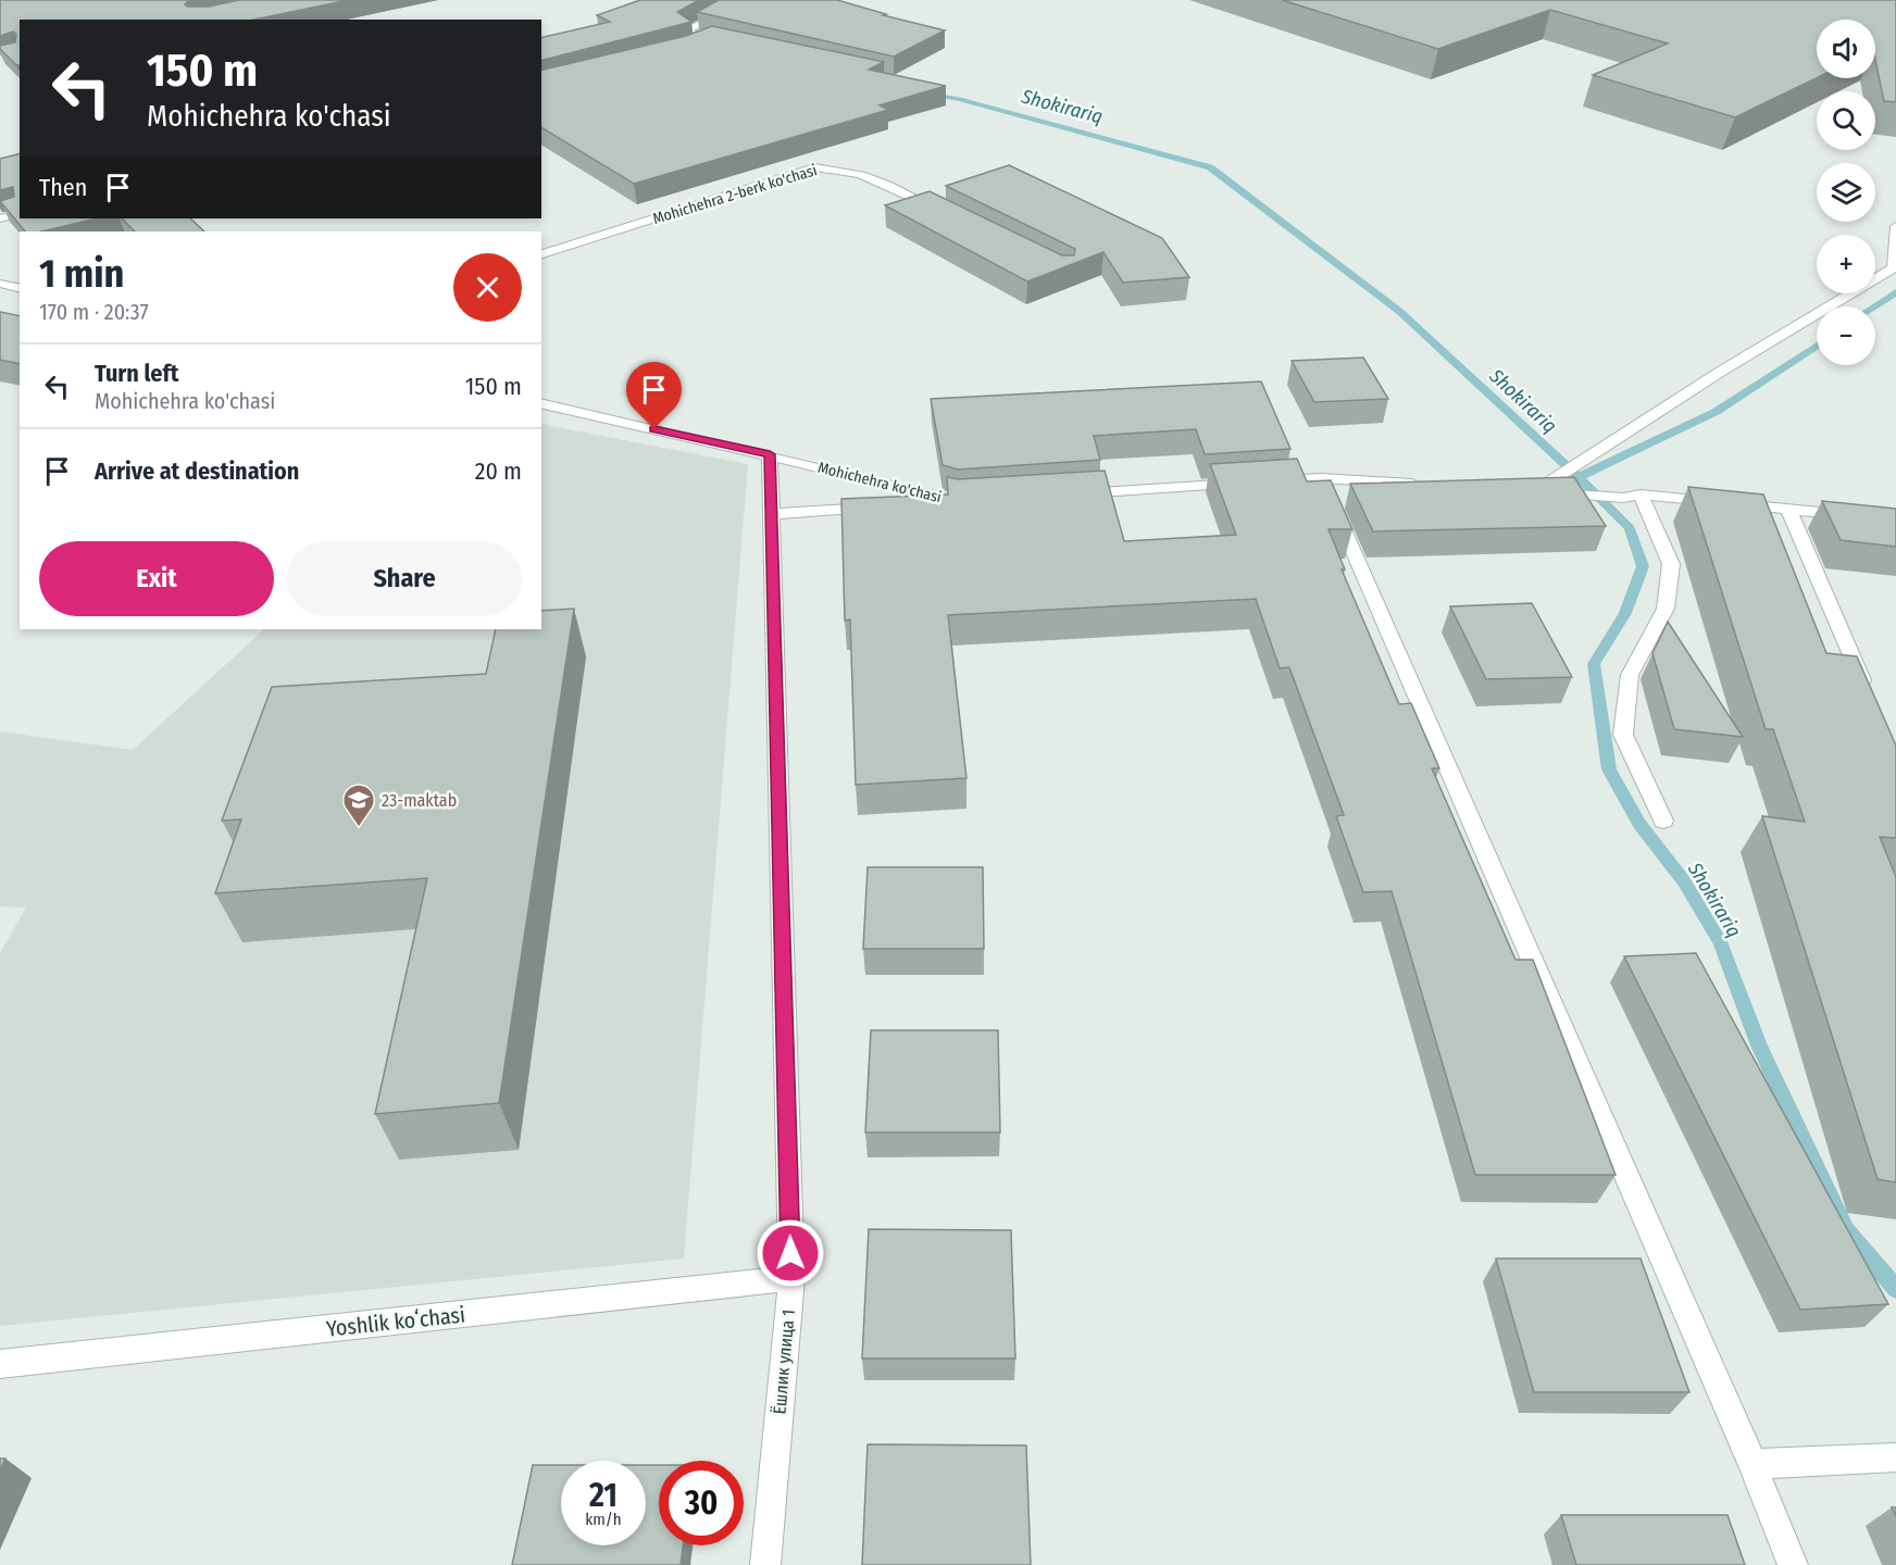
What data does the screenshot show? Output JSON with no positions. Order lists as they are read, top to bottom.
{
  "streets": {
    "street": [
      "Mohichehra 2-berk ko'chasi",
      "Mohichehra ko'chasi",
      "Yoshlik koʻchasi",
      "Ёшлик улица 1"
    ]
  },
  "crossings": [
    ["Mohichehra ko'chasi", "Ёшлик улица 1"],
    ["Yoshlik koʻchasi", "Ёшлик улица 1"]
  ],
  "water": ["Shokirariq"],
  "places": {
    "school or university": ["23-maktab"]
  },
  "page": {
    "map_buttons": ["+", "−"],
    "turn": ["150 m", "Mohichehra ko'chasi"],
    "then": "Then",
    "heading": ["1 min", "170 m · 20:37"],
    "list": [
      {
        "name": "Turn left",
        "note": "Mohichehra ko'chasi",
        "value": "150 m"
      },
      {
        "name": "Arrive at destination",
        "value": "20 m"
      }
    ],
    "buttons": ["Exit", "Share"],
    "speed": "21 km/h",
    "limit": "30"
  }
}
